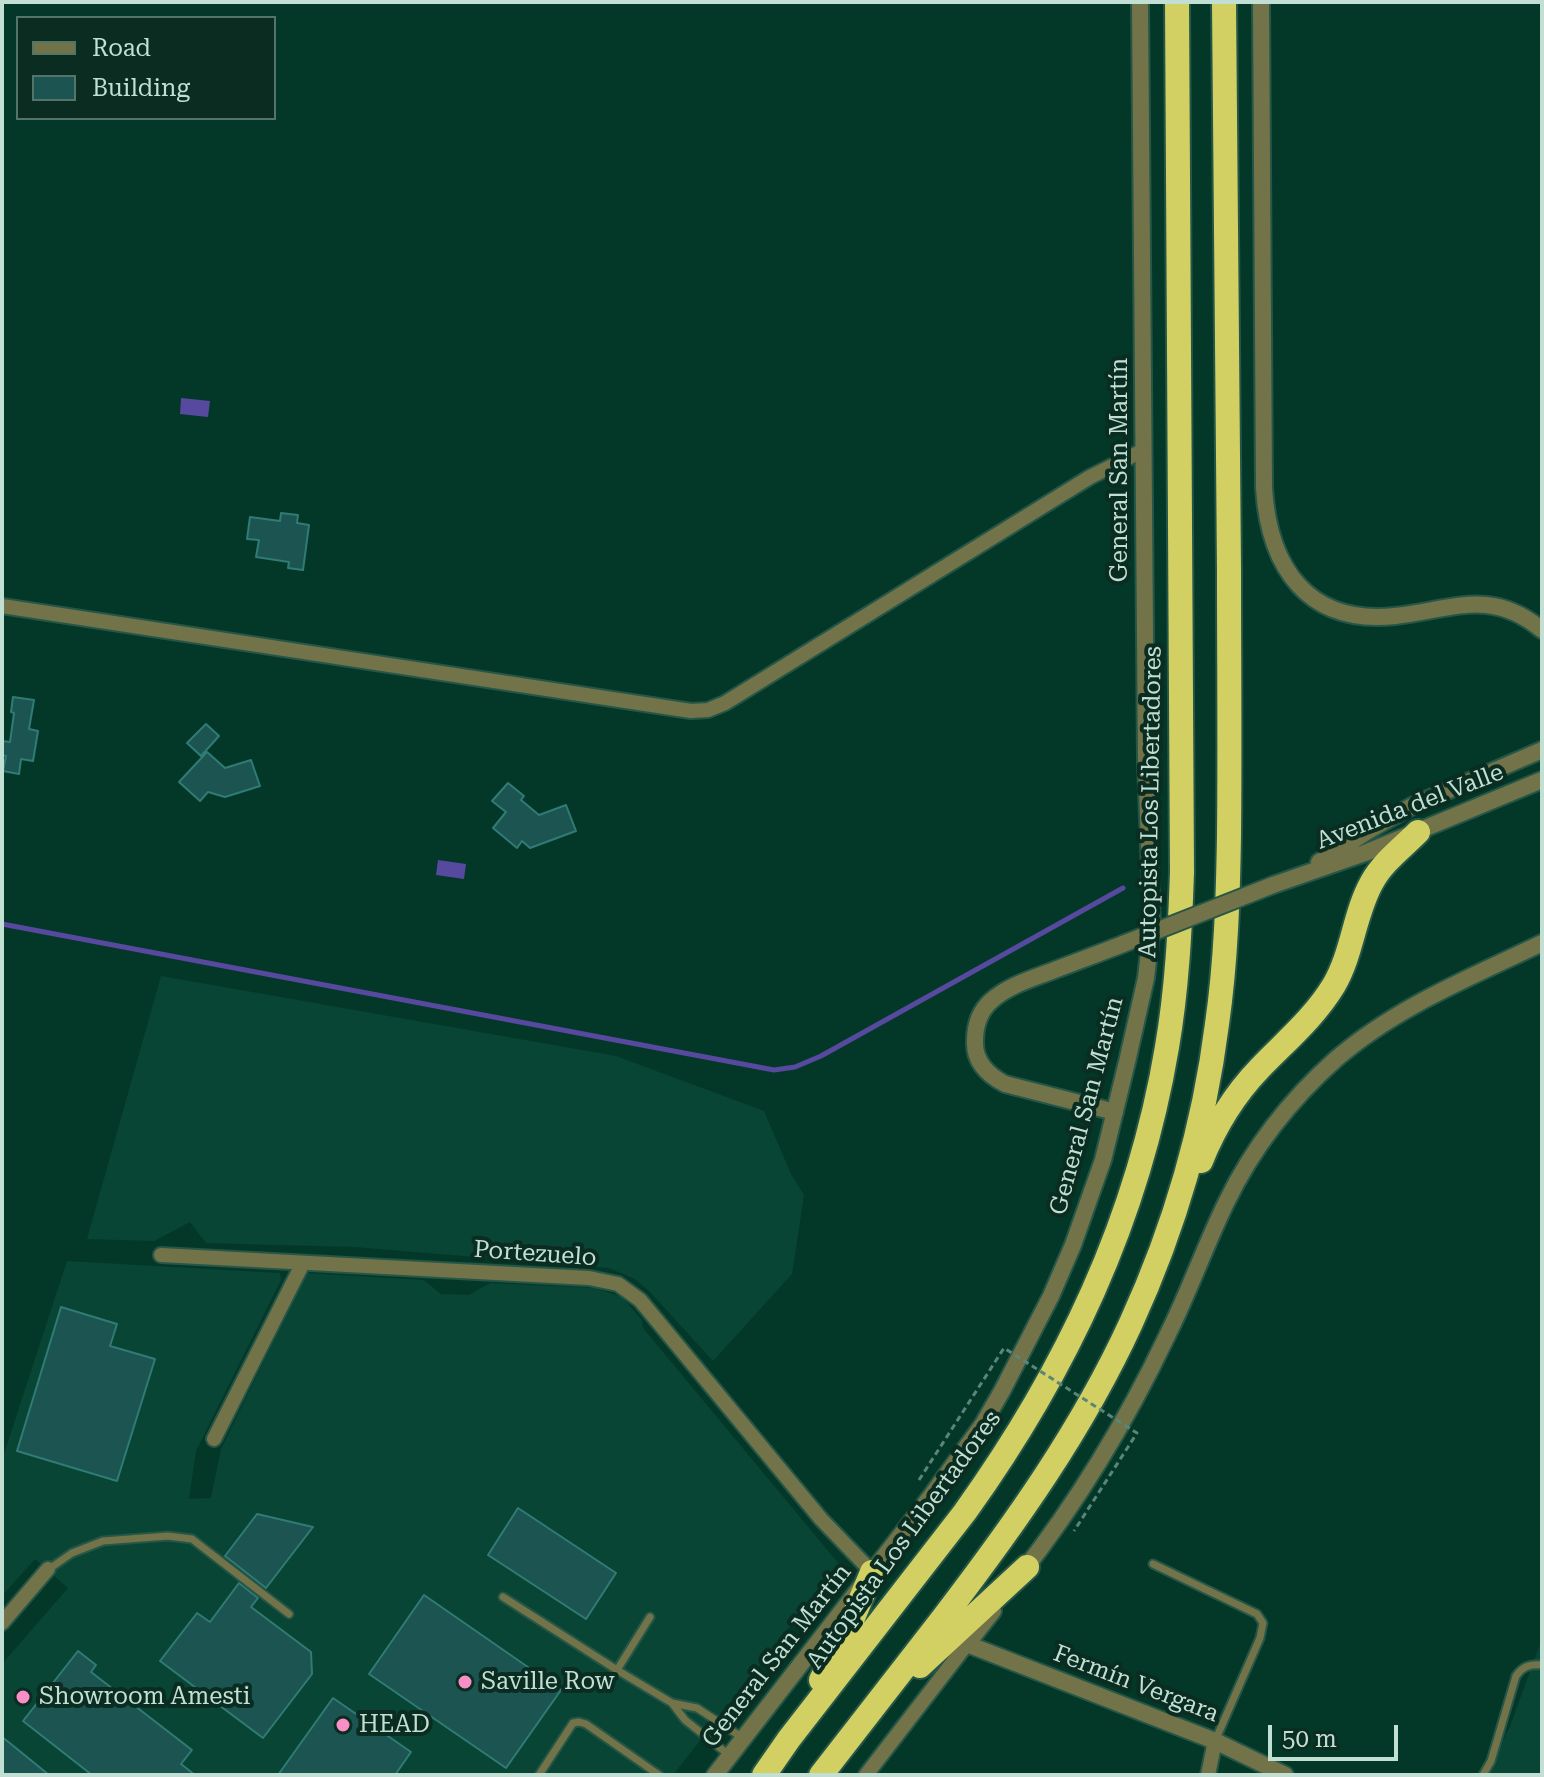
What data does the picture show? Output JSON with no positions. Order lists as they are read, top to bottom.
{
  "streets": {
    "highway": ["Autopista Los Libertadores"],
    "street": [
      "General San Martín",
      "Avenida del Valle",
      "Portezuelo",
      "Fermín Vergara"
    ]
  },
  "crossings": [
    ["General San Martín", "Avenida del Valle"],
    ["General San Martín", "Portezuelo"]
  ],
  "places": ["Saville Row", "Showroom Amesti", "HEAD"],
  "legend": ["Road", "Building"],
  "scale_bar": "50 m"
}
